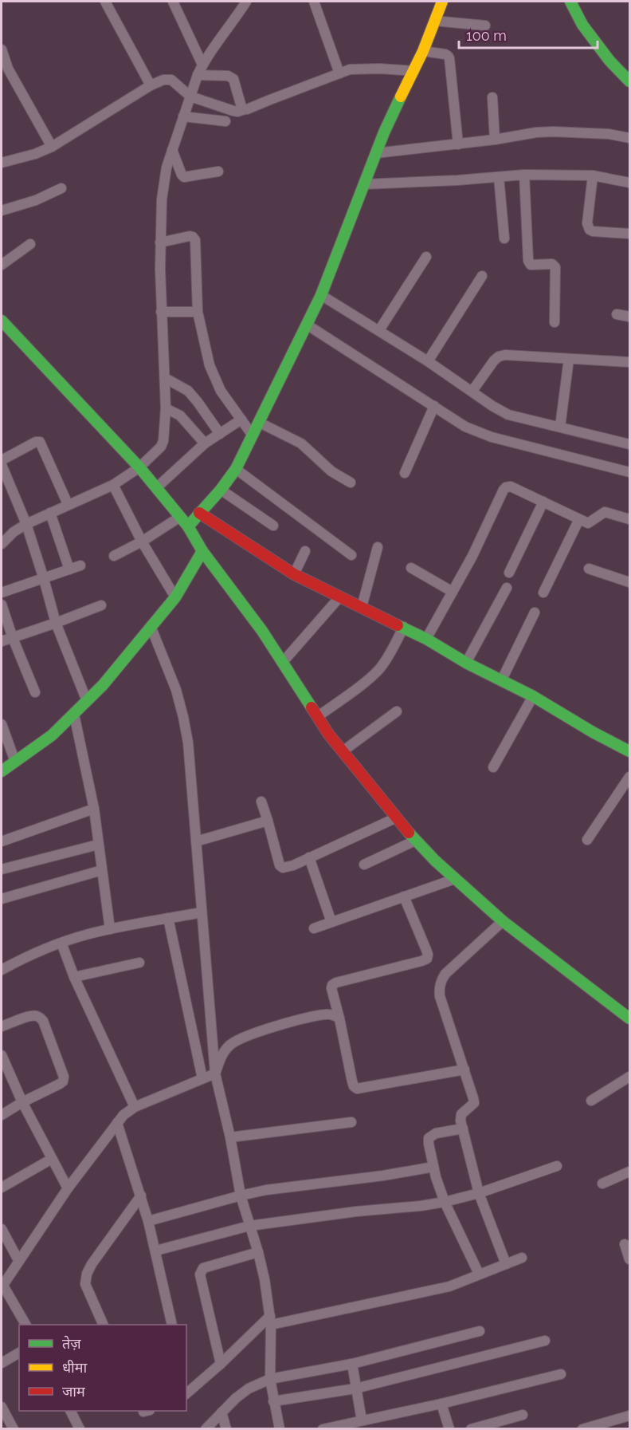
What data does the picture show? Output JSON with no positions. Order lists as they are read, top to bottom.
{
  "legend": ["तेज़", "धीमा", "जाम"],
  "scale_bar": "100 m"
}
